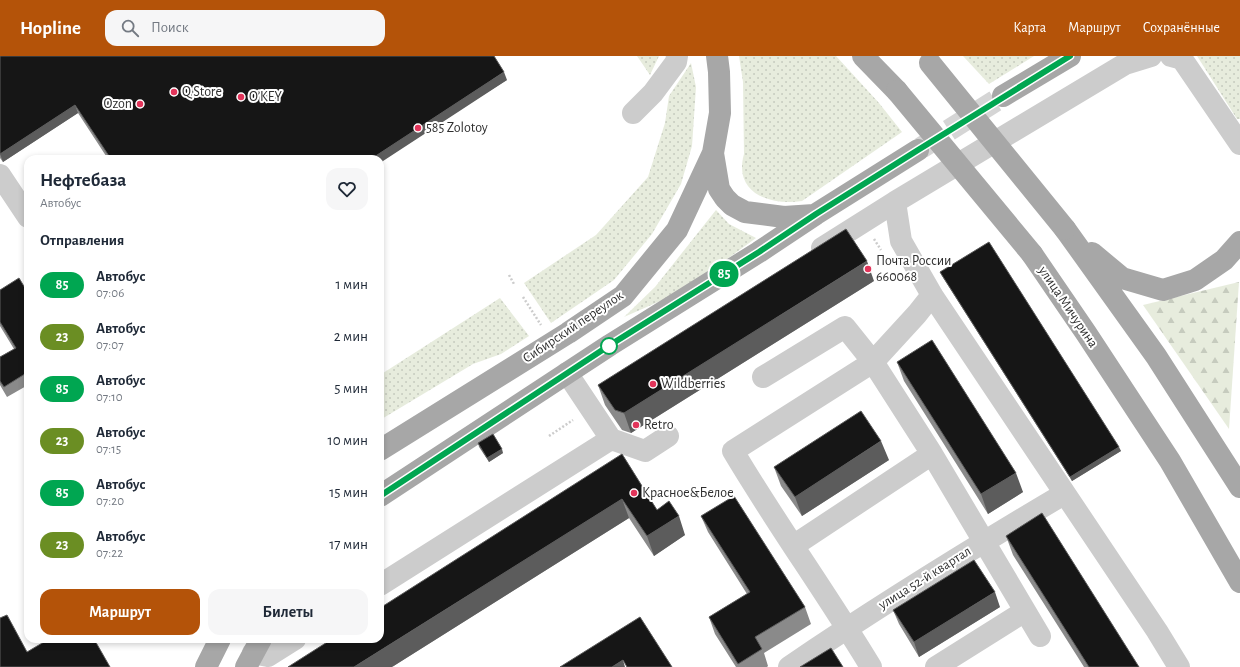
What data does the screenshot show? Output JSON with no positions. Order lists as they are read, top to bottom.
{
  "streets": {
    "main road": ["улица Мичурина", "Сибирский переулок"],
    "street": ["улица 52-й квартал"]
  },
  "places": [
    "Q Store",
    "O’KEY",
    "Ozon",
    "585 Zolotoy",
    "Почта России 660068",
    "Wildberries",
    "Retro",
    "Красное&Белое"
  ],
  "lines": ["bus line 85"],
  "page": {
    "header": "Hopline",
    "search": "Поиск",
    "nav": ["Карта", "Маршрут", "Сохранённые"],
    "on_map": "85",
    "heading": [
      ["Нефтебаза", "Автобус"],
      "Отправления"
    ],
    "list": [
      {
        "mark": "85",
        "name": "Автобус",
        "note": "07:06",
        "value": "1 мин"
      },
      {
        "mark": "23",
        "name": "Автобус",
        "note": "07:07",
        "value": "2 мин"
      },
      {
        "mark": "85",
        "name": "Автобус",
        "note": "07:10",
        "value": "5 мин"
      },
      {
        "mark": "23",
        "name": "Автобус",
        "note": "07:15",
        "value": "10 мин"
      },
      {
        "mark": "85",
        "name": "Автобус",
        "note": "07:20",
        "value": "15 мин"
      },
      {
        "mark": "23",
        "name": "Автобус",
        "note": "07:22",
        "value": "17 мин"
      }
    ],
    "buttons": ["Маршрут", "Билеты"]
  }
}
